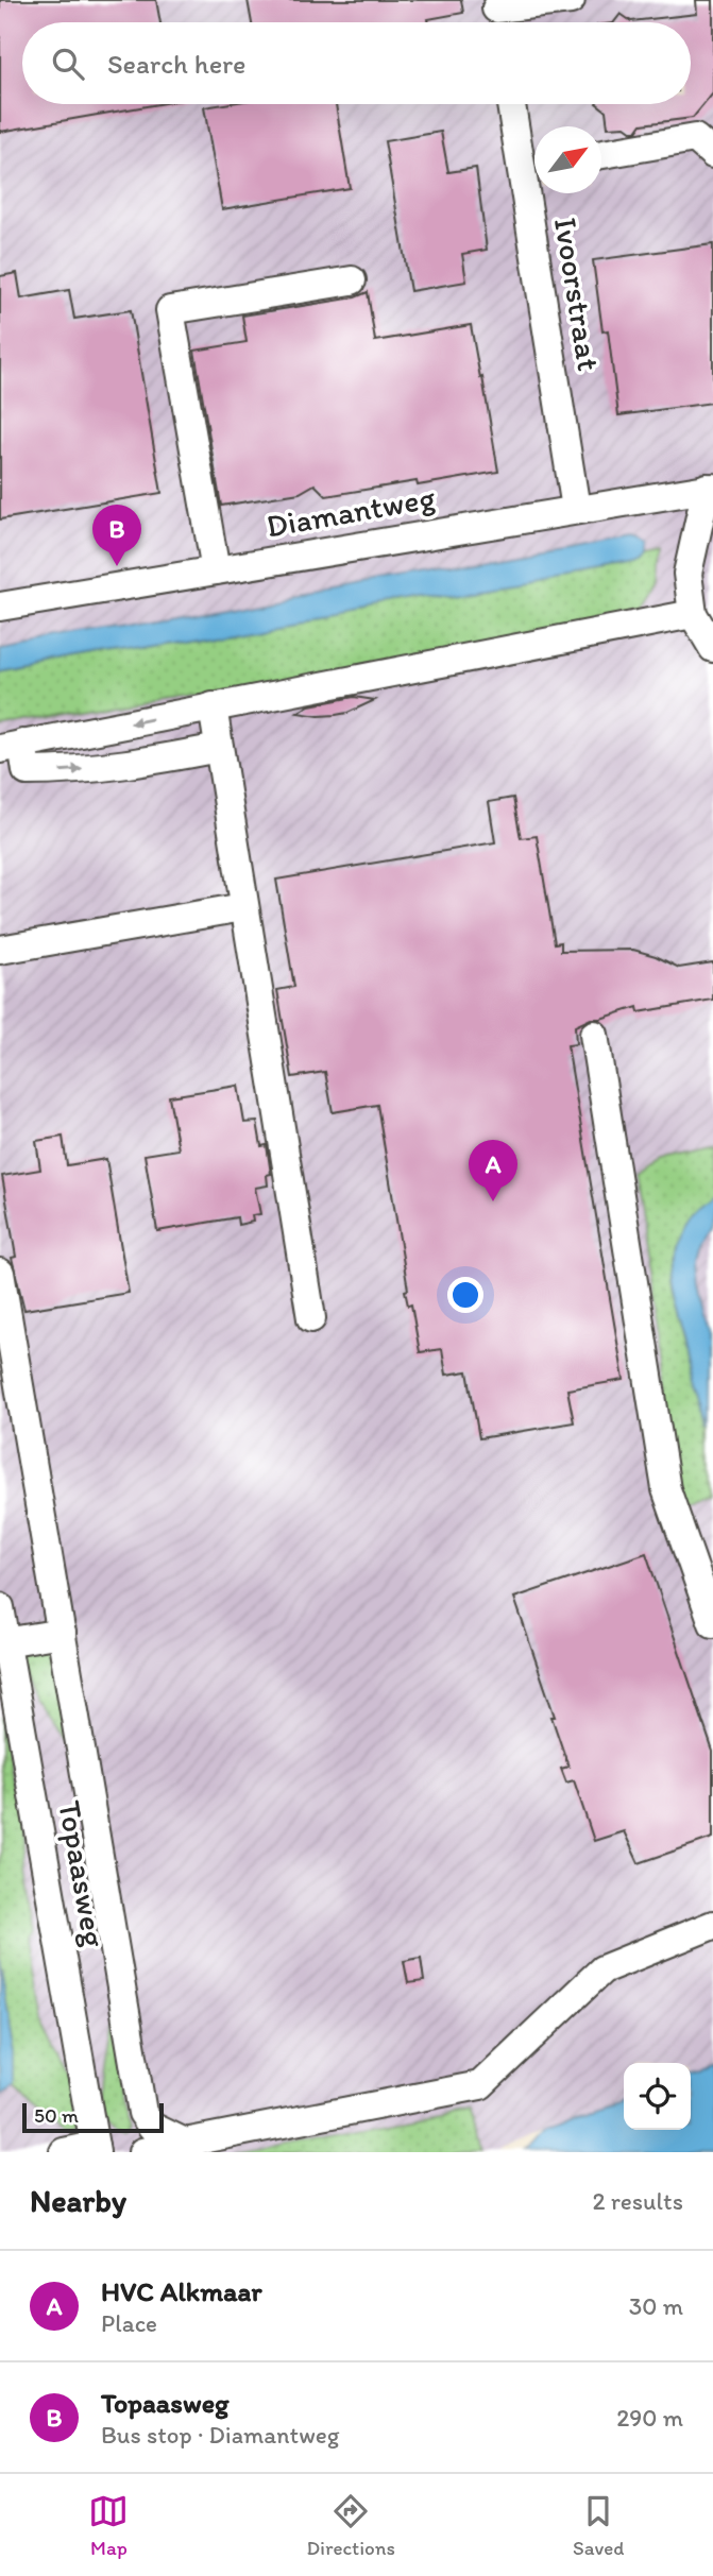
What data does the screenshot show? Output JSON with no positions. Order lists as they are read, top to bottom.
{
  "streets": {
    "street": ["Ivoorstraat", "Diamantweg", "Topaasweg"]
  },
  "crossings": [
    ["Ivoorstraat", "Diamantweg"]
  ],
  "scale_bar": "50 m",
  "north": "top right",
  "page": {
    "search": "Search here",
    "pins": ["B", "A"],
    "scale": "50 m",
    "heading": ["Nearby", "2 results"],
    "list": [
      {
        "mark": "A",
        "name": "HVC Alkmaar",
        "note": "Place",
        "value": "30 m"
      },
      {
        "mark": "B",
        "name": "Topaasweg",
        "note": "Bus stop · Diamantweg",
        "value": "290 m"
      }
    ],
    "nav": ["Map", "Directions", "Saved"]
  }
}
